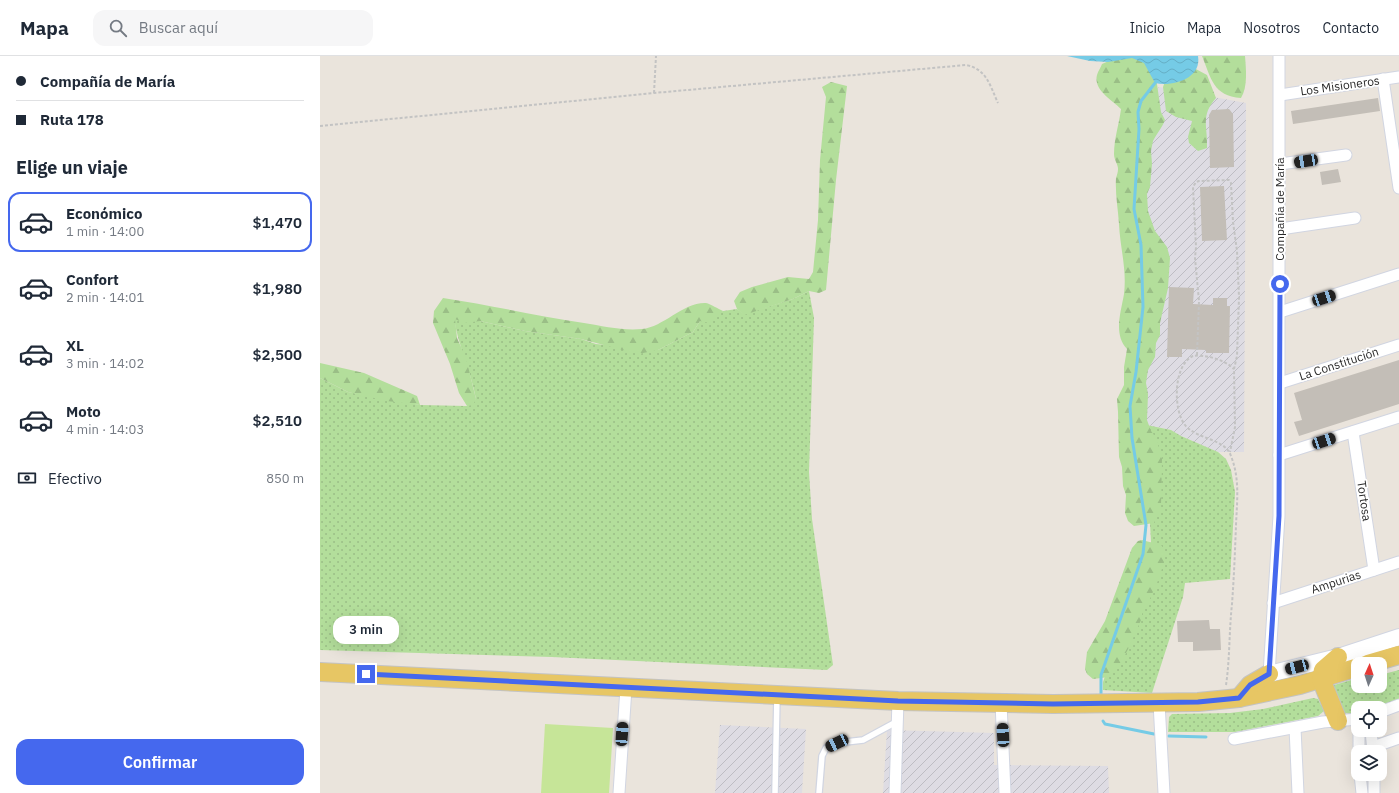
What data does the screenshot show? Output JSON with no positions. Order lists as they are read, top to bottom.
{
  "streets": {
    "street": [
      "Los Misioneros",
      "Compañía de María",
      "La Constitución",
      "Tortosa",
      "Ampurias"
    ]
  },
  "crossings": [
    ["Los Misioneros", "Compañía de María"],
    ["Compañía de María", "La Constitución"],
    ["Compañía de María", "Ampurias"],
    ["Tortosa", "Ampurias"]
  ],
  "north": "top",
  "page": {
    "header": "Mapa",
    "search": "Buscar aquí",
    "nav": [
      "Inicio",
      "Mapa",
      "Nosotros",
      "Contacto"
    ],
    "banner": ["Compañía de María", "Ruta 178"],
    "heading": "Elige un viaje",
    "list": [
      {
        "name": "Económico",
        "note": "1 min · 14:00",
        "value": "$1,470"
      },
      {
        "name": "Confort",
        "note": "2 min · 14:01",
        "value": "$1,980"
      },
      {
        "name": "XL",
        "note": "3 min · 14:02",
        "value": "$2,500"
      },
      {
        "name": "Moto",
        "note": "4 min · 14:03",
        "value": "$2,510"
      }
    ],
    "pay": ["Efectivo", "850 m"],
    "bubble": "3 min",
    "buttons": "Confirmar"
  }
}
